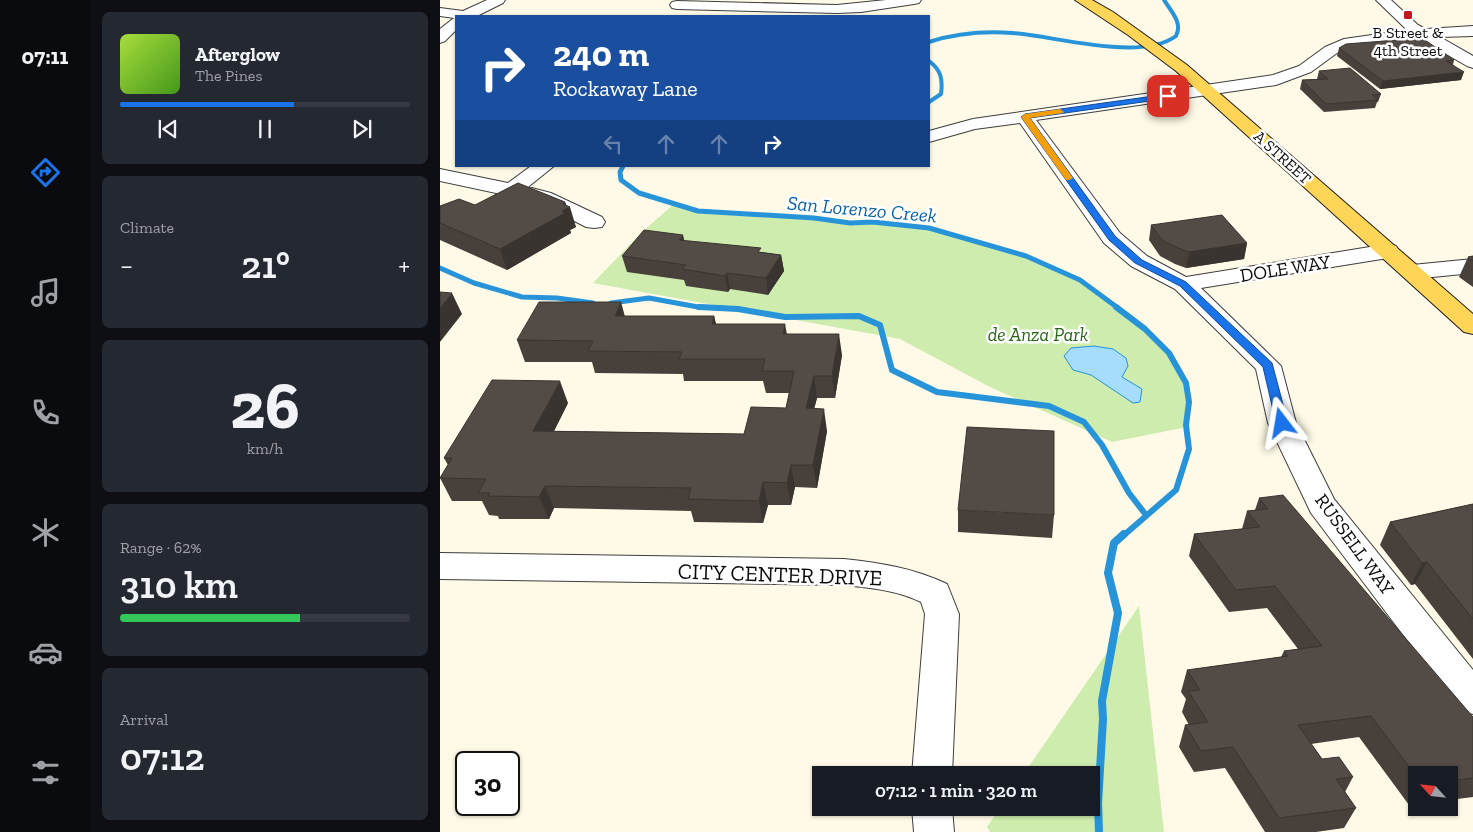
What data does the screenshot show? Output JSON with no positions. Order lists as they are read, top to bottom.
{
  "streets": {
    "main road": ["A STREET"],
    "street": ["DOLE WAY", "RUSSELL WAY", "CITY CENTER DRIVE"]
  },
  "crossings": [
    ["A STREET", "DOLE WAY"],
    ["DOLE WAY", "RUSSELL WAY"]
  ],
  "water": ["San Lorenzo Creek"],
  "parks": ["de Anza Park"],
  "places": {
    "transit": ["B Street & 4th Street"]
  },
  "north": "top left",
  "page": {
    "tabs": "07:11",
    "turn": ["240 m", "Rockaway Lane"],
    "song": ["Afterglow", "The Pines"],
    "tile": [
      "Climate",
      ["26", "km/h"],
      ["Range · 62%", "310 km"],
      ["Arrival", "07:12"]
    ],
    "heat": ["−", "21°", "+"],
    "limit": "30",
    "trip": "07:12 · 1 min · 320 m"
  }
}
